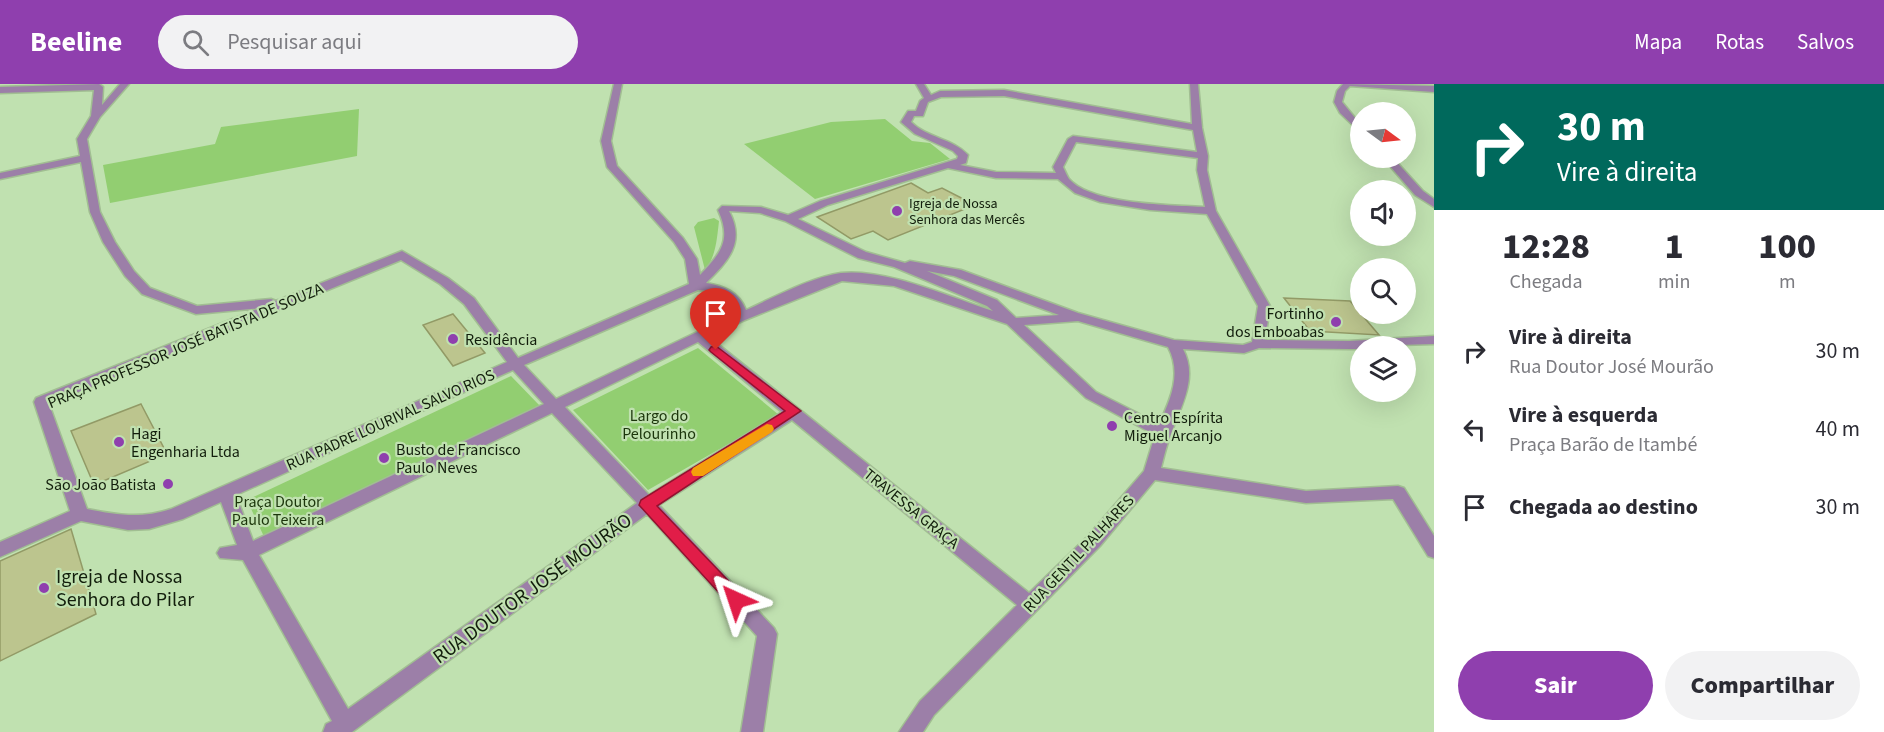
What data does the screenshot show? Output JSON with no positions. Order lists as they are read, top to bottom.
{
  "streets": {
    "street": [
      "PRAÇA PROFESSOR JOSÉ BATISTA DE SOUZA",
      "RUA PADRE LOURIVAL SALVO RIOS",
      "TRAVESSA GRAÇA",
      "RUA GENTIL PALHARES",
      "RUA DOUTOR JOSÉ MOURÃO"
    ]
  },
  "crossings": [
    ["PRAÇA PROFESSOR JOSÉ BATISTA DE SOUZA", "RUA PADRE LOURIVAL SALVO RIOS"],
    ["TRAVESSA GRAÇA", "RUA GENTIL PALHARES"],
    ["TRAVESSA GRAÇA", "RUA DOUTOR JOSÉ MOURÃO"]
  ],
  "parks": ["Largo do Pelourinho", "Praça Doutor Paulo Teixeira"],
  "places": [
    "Igreja de Nossa Senhora das Mercês",
    "Fortinho dos Emboabas",
    "Residência",
    "Centro Espírita Miguel Arcanjo",
    "Hagi Engenharia Ltda",
    "Busto de Francisco Paulo Neves",
    "São João Batista",
    "Igreja de Nossa Senhora do Pilar"
  ],
  "north": "right",
  "page": {
    "header": "Beeline",
    "search": "Pesquisar aqui",
    "nav": ["Mapa", "Rotas", "Salvos"],
    "turn": ["30 m", "Vire à direita"],
    "eta": [
      "12:28",
      "Chegada",
      "1",
      "min",
      "100",
      "m"
    ],
    "list": [
      {
        "name": "Vire à direita",
        "note": "Rua Doutor José Mourão",
        "value": "30 m"
      },
      {
        "name": "Vire à esquerda",
        "note": "Praça Barão de Itambé",
        "value": "40 m"
      },
      {
        "name": "Chegada ao destino",
        "value": "30 m"
      }
    ],
    "buttons": ["Sair", "Compartilhar"]
  }
}
